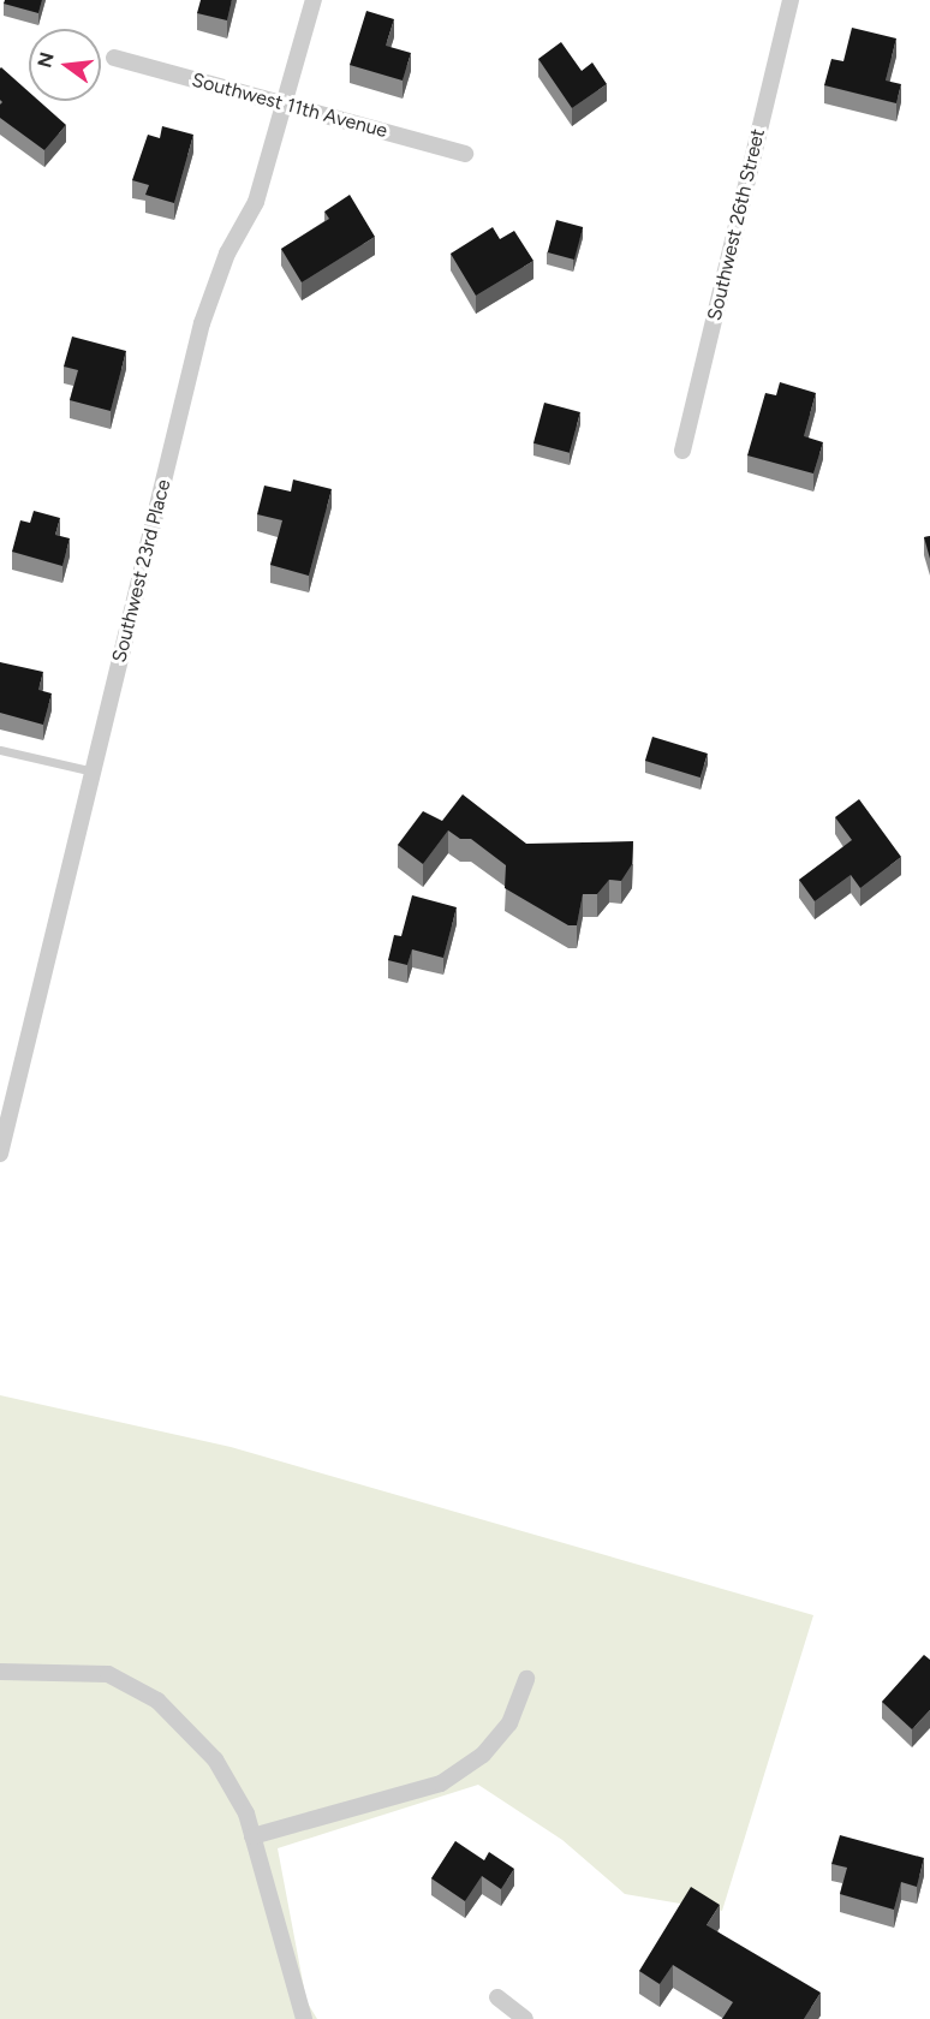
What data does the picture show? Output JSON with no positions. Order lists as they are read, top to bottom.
{
  "streets": {
    "street": ["Southwest 11th Avenue", "Southwest 26th Street", "Southwest 23rd Place"]
  },
  "crossings": [
    ["Southwest 11th Avenue", "Southwest 23rd Place"]
  ],
  "north": "left"
}
